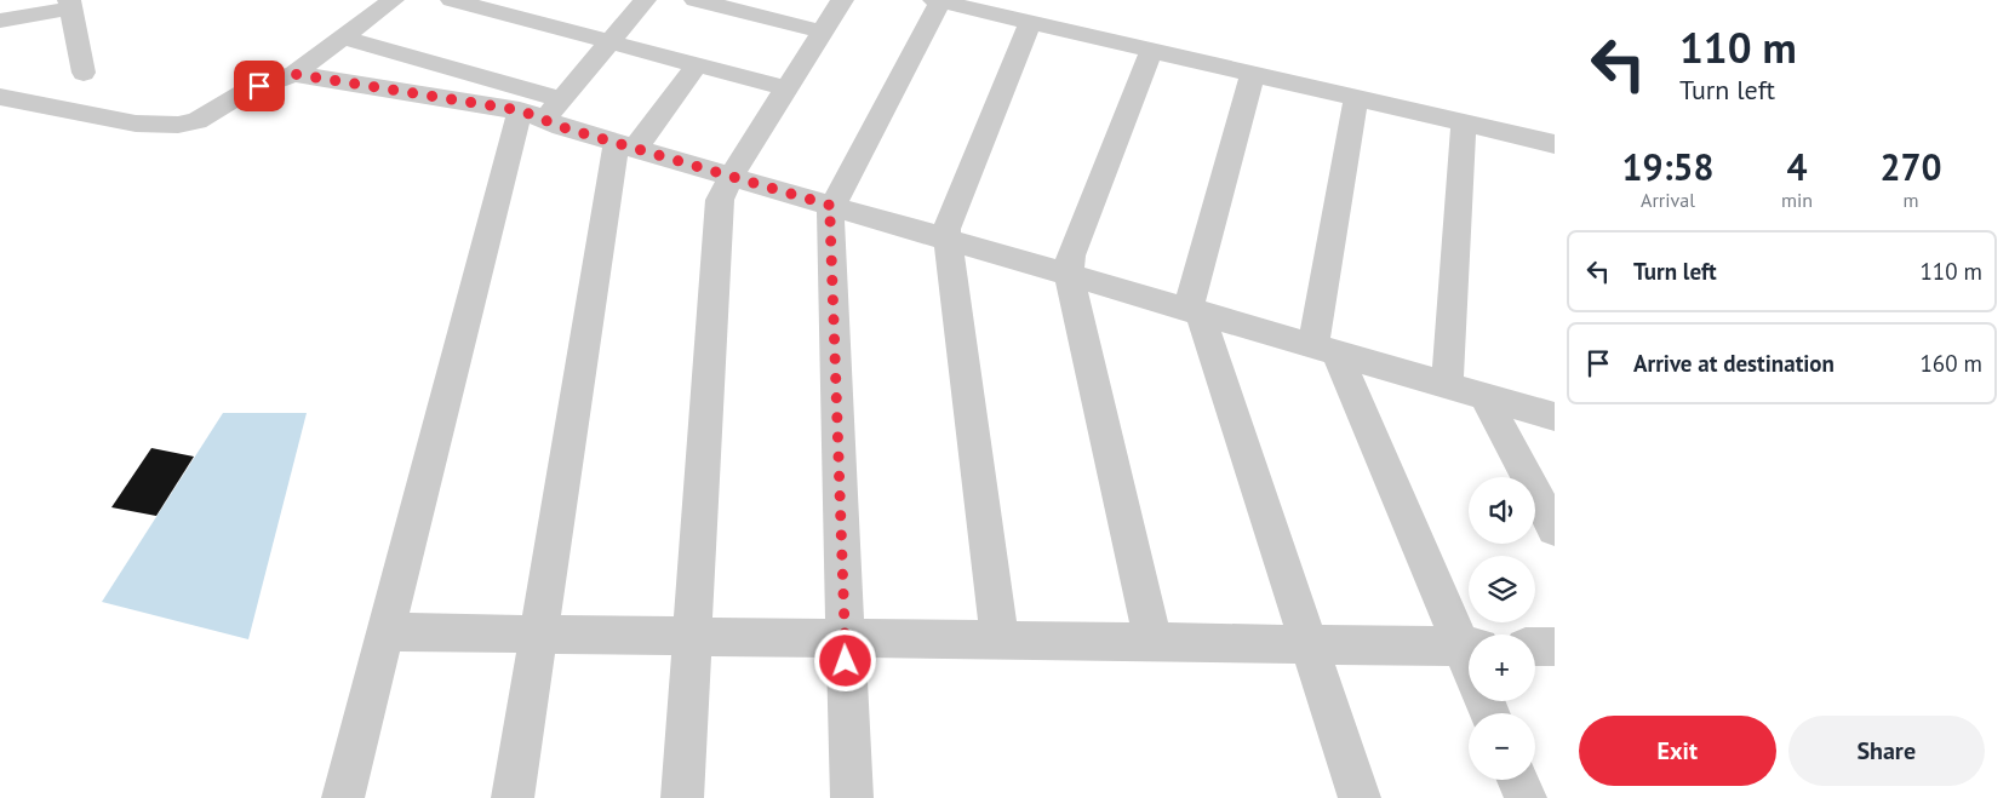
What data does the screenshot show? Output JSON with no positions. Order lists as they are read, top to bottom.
{
  "page": {
    "turn": ["110 m", "Turn left"],
    "eta": [
      "19:58",
      "Arrival",
      "4",
      "min",
      "270",
      "m"
    ],
    "list": [
      {
        "name": "Turn left",
        "value": "110 m"
      },
      {
        "name": "Arrive at destination",
        "value": "160 m"
      }
    ],
    "map_buttons": ["+", "−"],
    "buttons": ["Exit", "Share"]
  }
}
